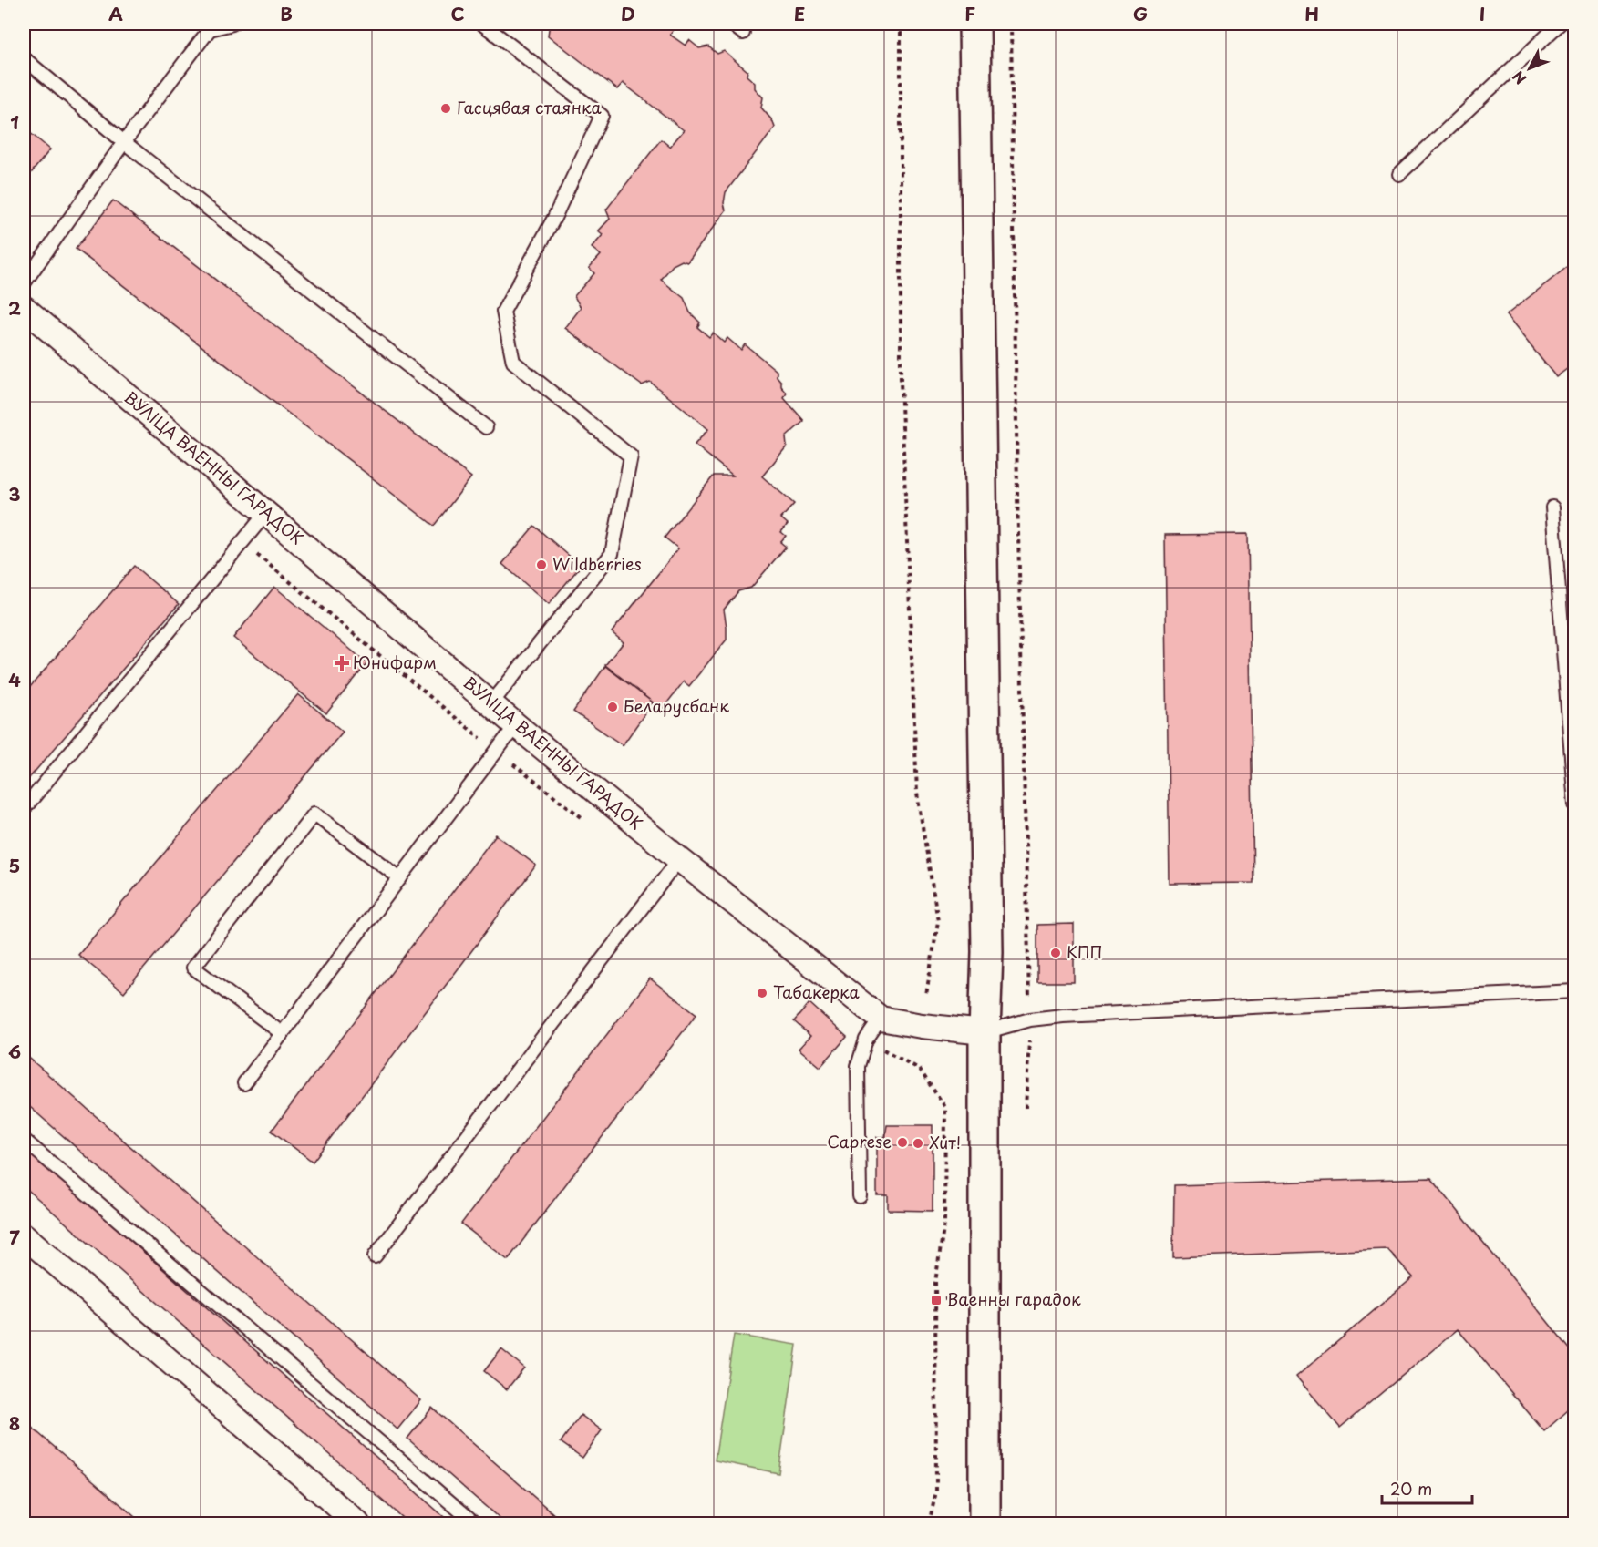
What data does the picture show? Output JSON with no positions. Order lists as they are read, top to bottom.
{
  "streets": {
    "street": ["ВУЛІЦА ВАЕННЫ ГАРАДОК"]
  },
  "places": {
    "other": [
      "Гасцявая стаянка",
      "Wildberries",
      "Беларусбанк",
      "КПП",
      "Табакерка",
      "Caprese",
      "Хит!"
    ],
    "health": ["Юнифарм"],
    "transit": ["Ваенны гарадок"]
  },
  "scale_bar": "20 m",
  "north": "bottom left",
  "grid": {
    "columns": [
      "A",
      "B",
      "C",
      "D",
      "E",
      "F",
      "G",
      "H",
      "I"
    ],
    "rows": [
      "1",
      "2",
      "3",
      "4",
      "5",
      "6",
      "7",
      "8"
    ]
  }
}
